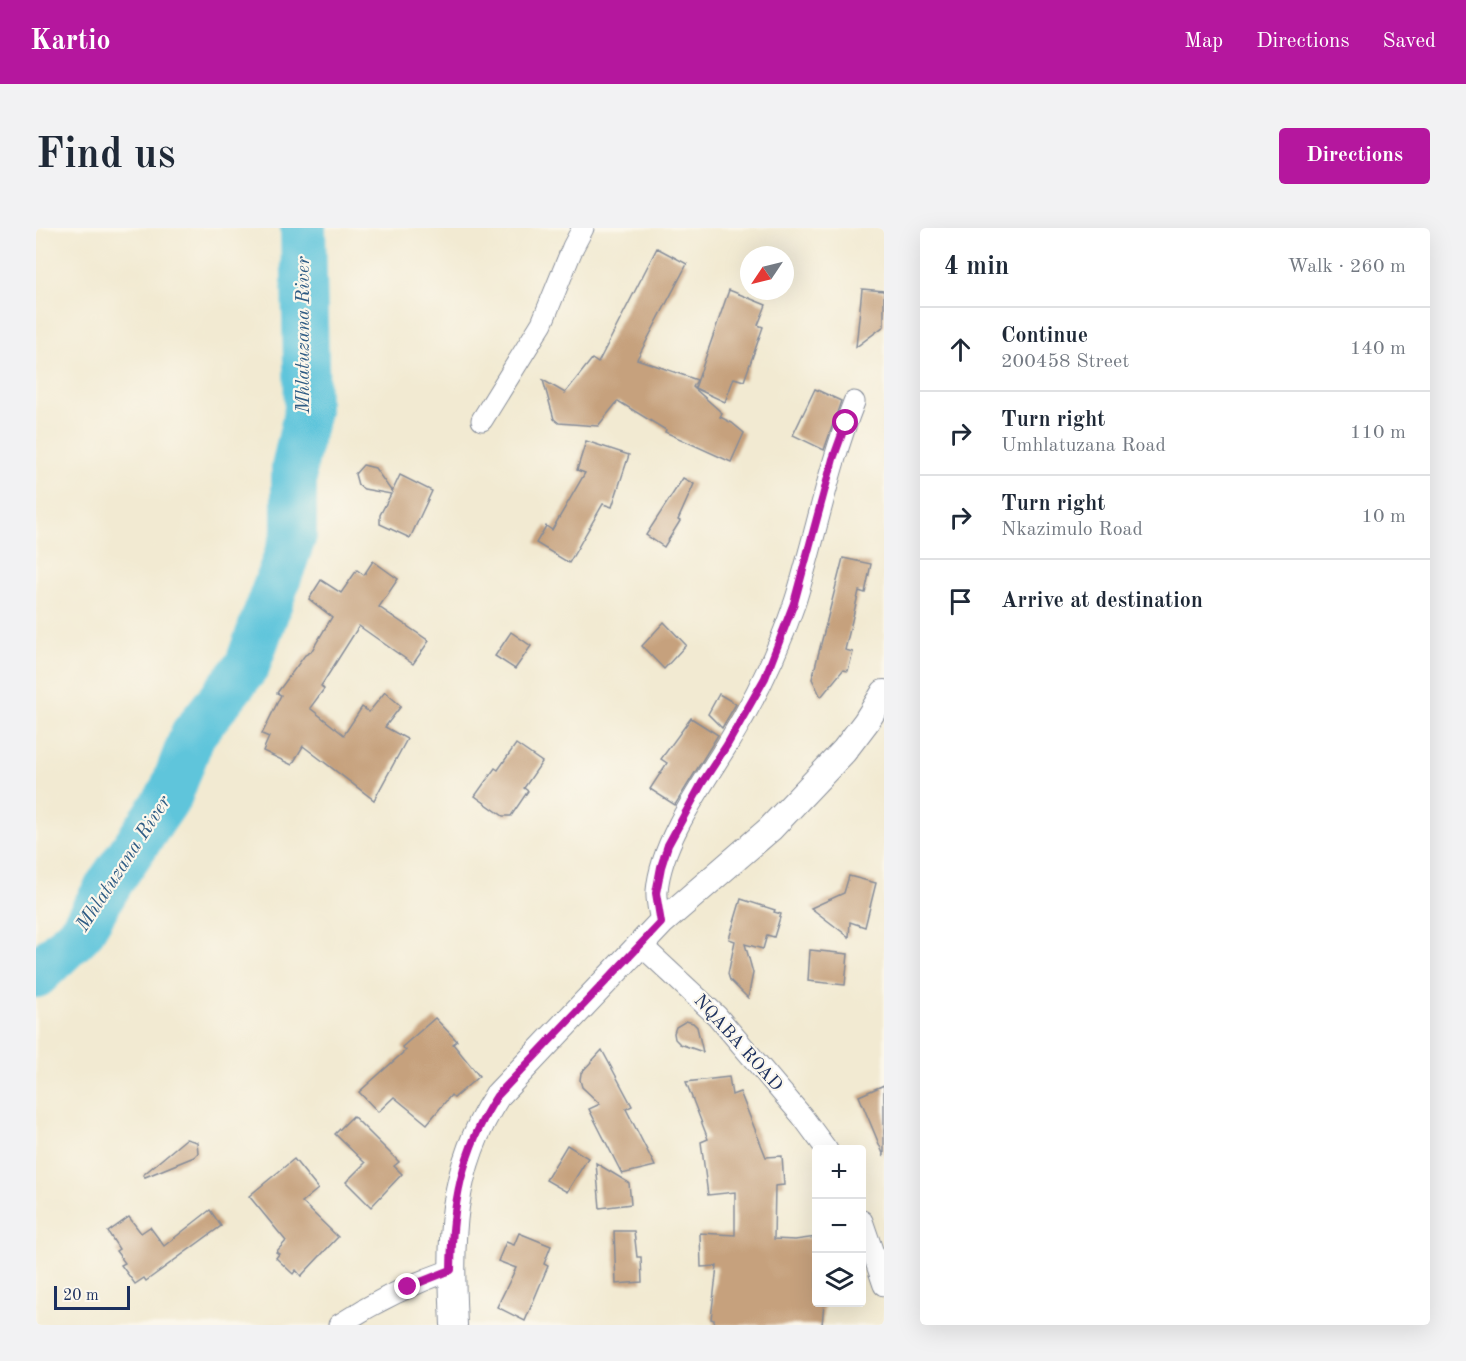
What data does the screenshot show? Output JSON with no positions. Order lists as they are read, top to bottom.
{
  "streets": {
    "street": ["NQABA ROAD"]
  },
  "water": ["Mhlatuzana River"],
  "scale_bar": "20 m",
  "north": "bottom left",
  "page": {
    "header": "Kartio",
    "nav": ["Map", "Directions", "Saved"],
    "buttons": "Directions",
    "title": "Find us",
    "heading": ["4 min", "Walk · 260 m"],
    "list": [
      ["Continue", "200458 Street", "140 m"],
      ["Turn right", "Umhlatuzana Road", "110 m"],
      ["Turn right", "Nkazimulo Road", "10 m"],
      "Arrive at destination"
    ],
    "map_buttons": ["+", "−"],
    "scale": "20 m"
  }
}
